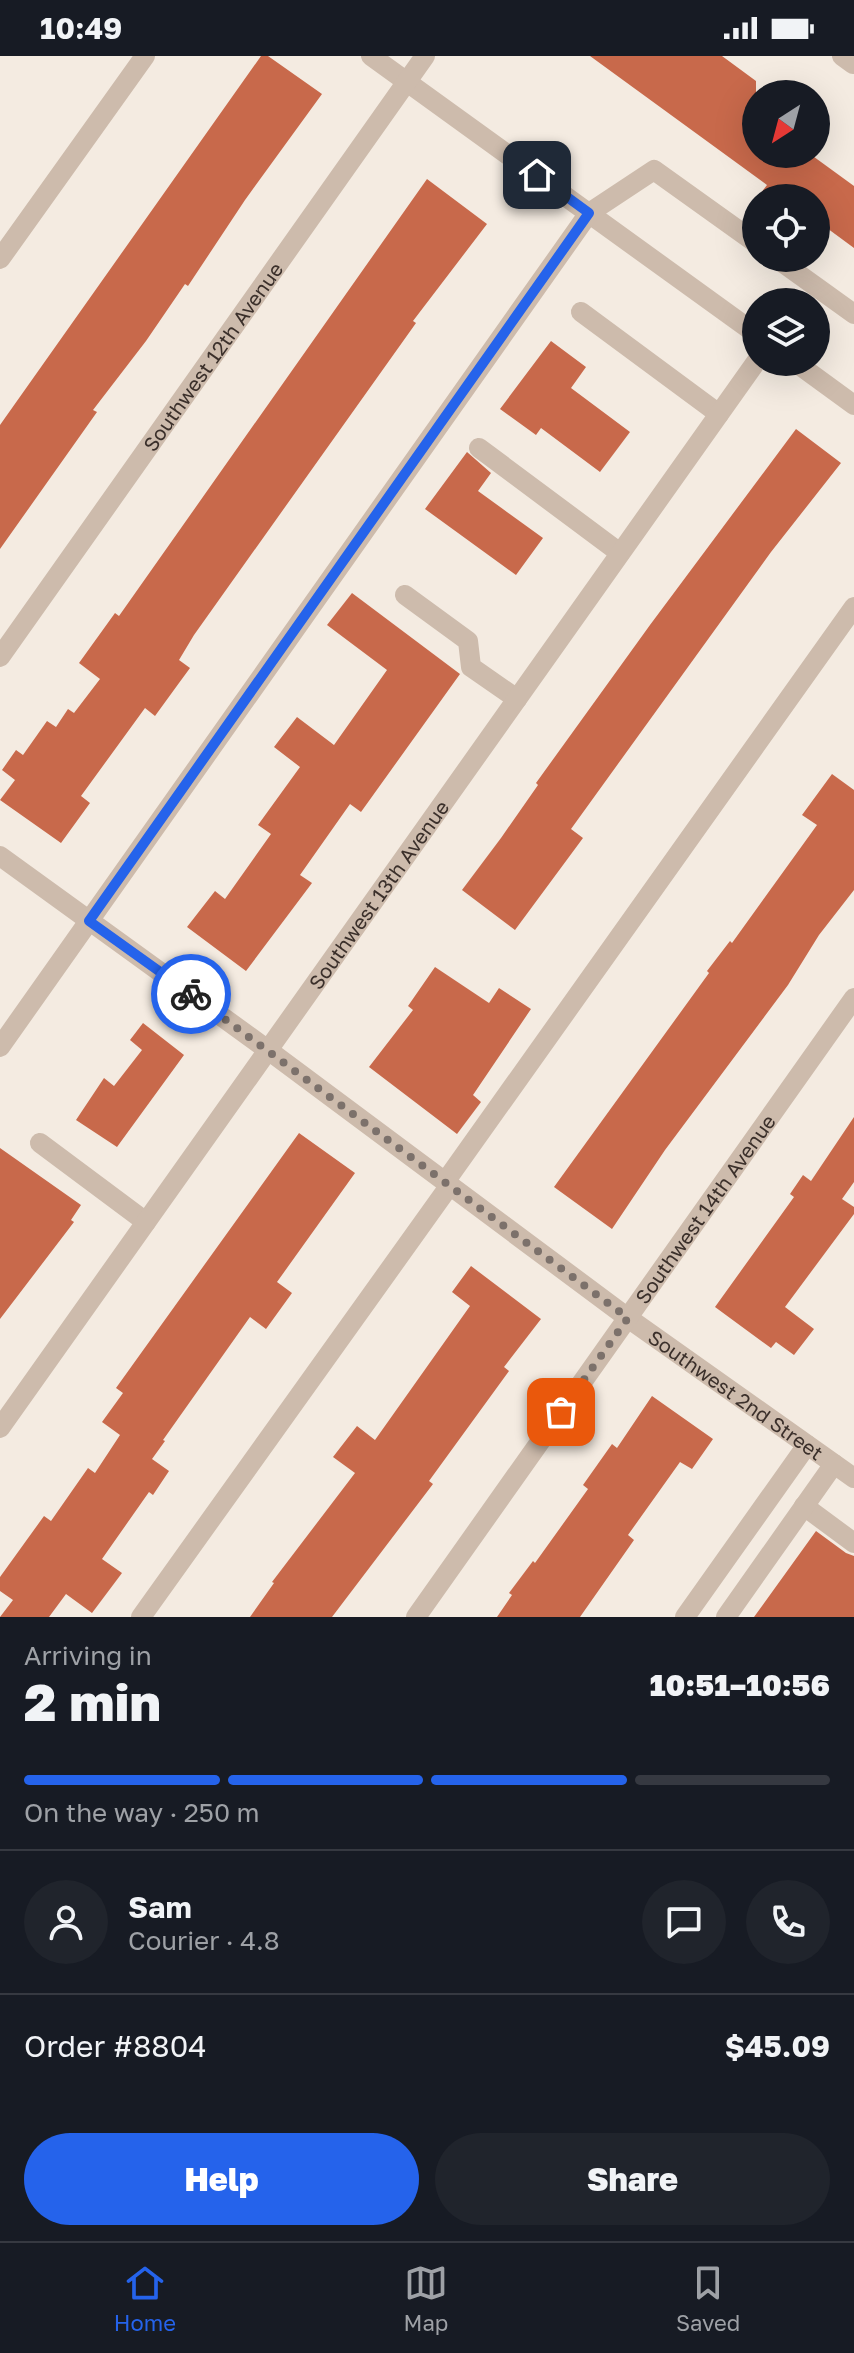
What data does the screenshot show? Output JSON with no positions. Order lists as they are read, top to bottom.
{
  "streets": {
    "street": [
      "Southwest 12th Avenue",
      "Southwest 13th Avenue",
      "Southwest 14th Avenue",
      "Southwest 2nd Street"
    ]
  },
  "crossings": [
    ["Southwest 13th Avenue", "Southwest 2nd Street"],
    ["Southwest 14th Avenue", "Southwest 2nd Street"]
  ],
  "north": "bottom left",
  "page": {
    "status": "10:49",
    "heading": ["2 min", "Arriving in", "10:51–10:56"],
    "panel": [
      "Sam",
      "Courier · 4.8",
      "Order #8804",
      "$45.09"
    ],
    "bar": "On the way · 250 m",
    "buttons": ["Help", "Share"],
    "tabs": ["Home", "Map", "Saved"]
  }
}
